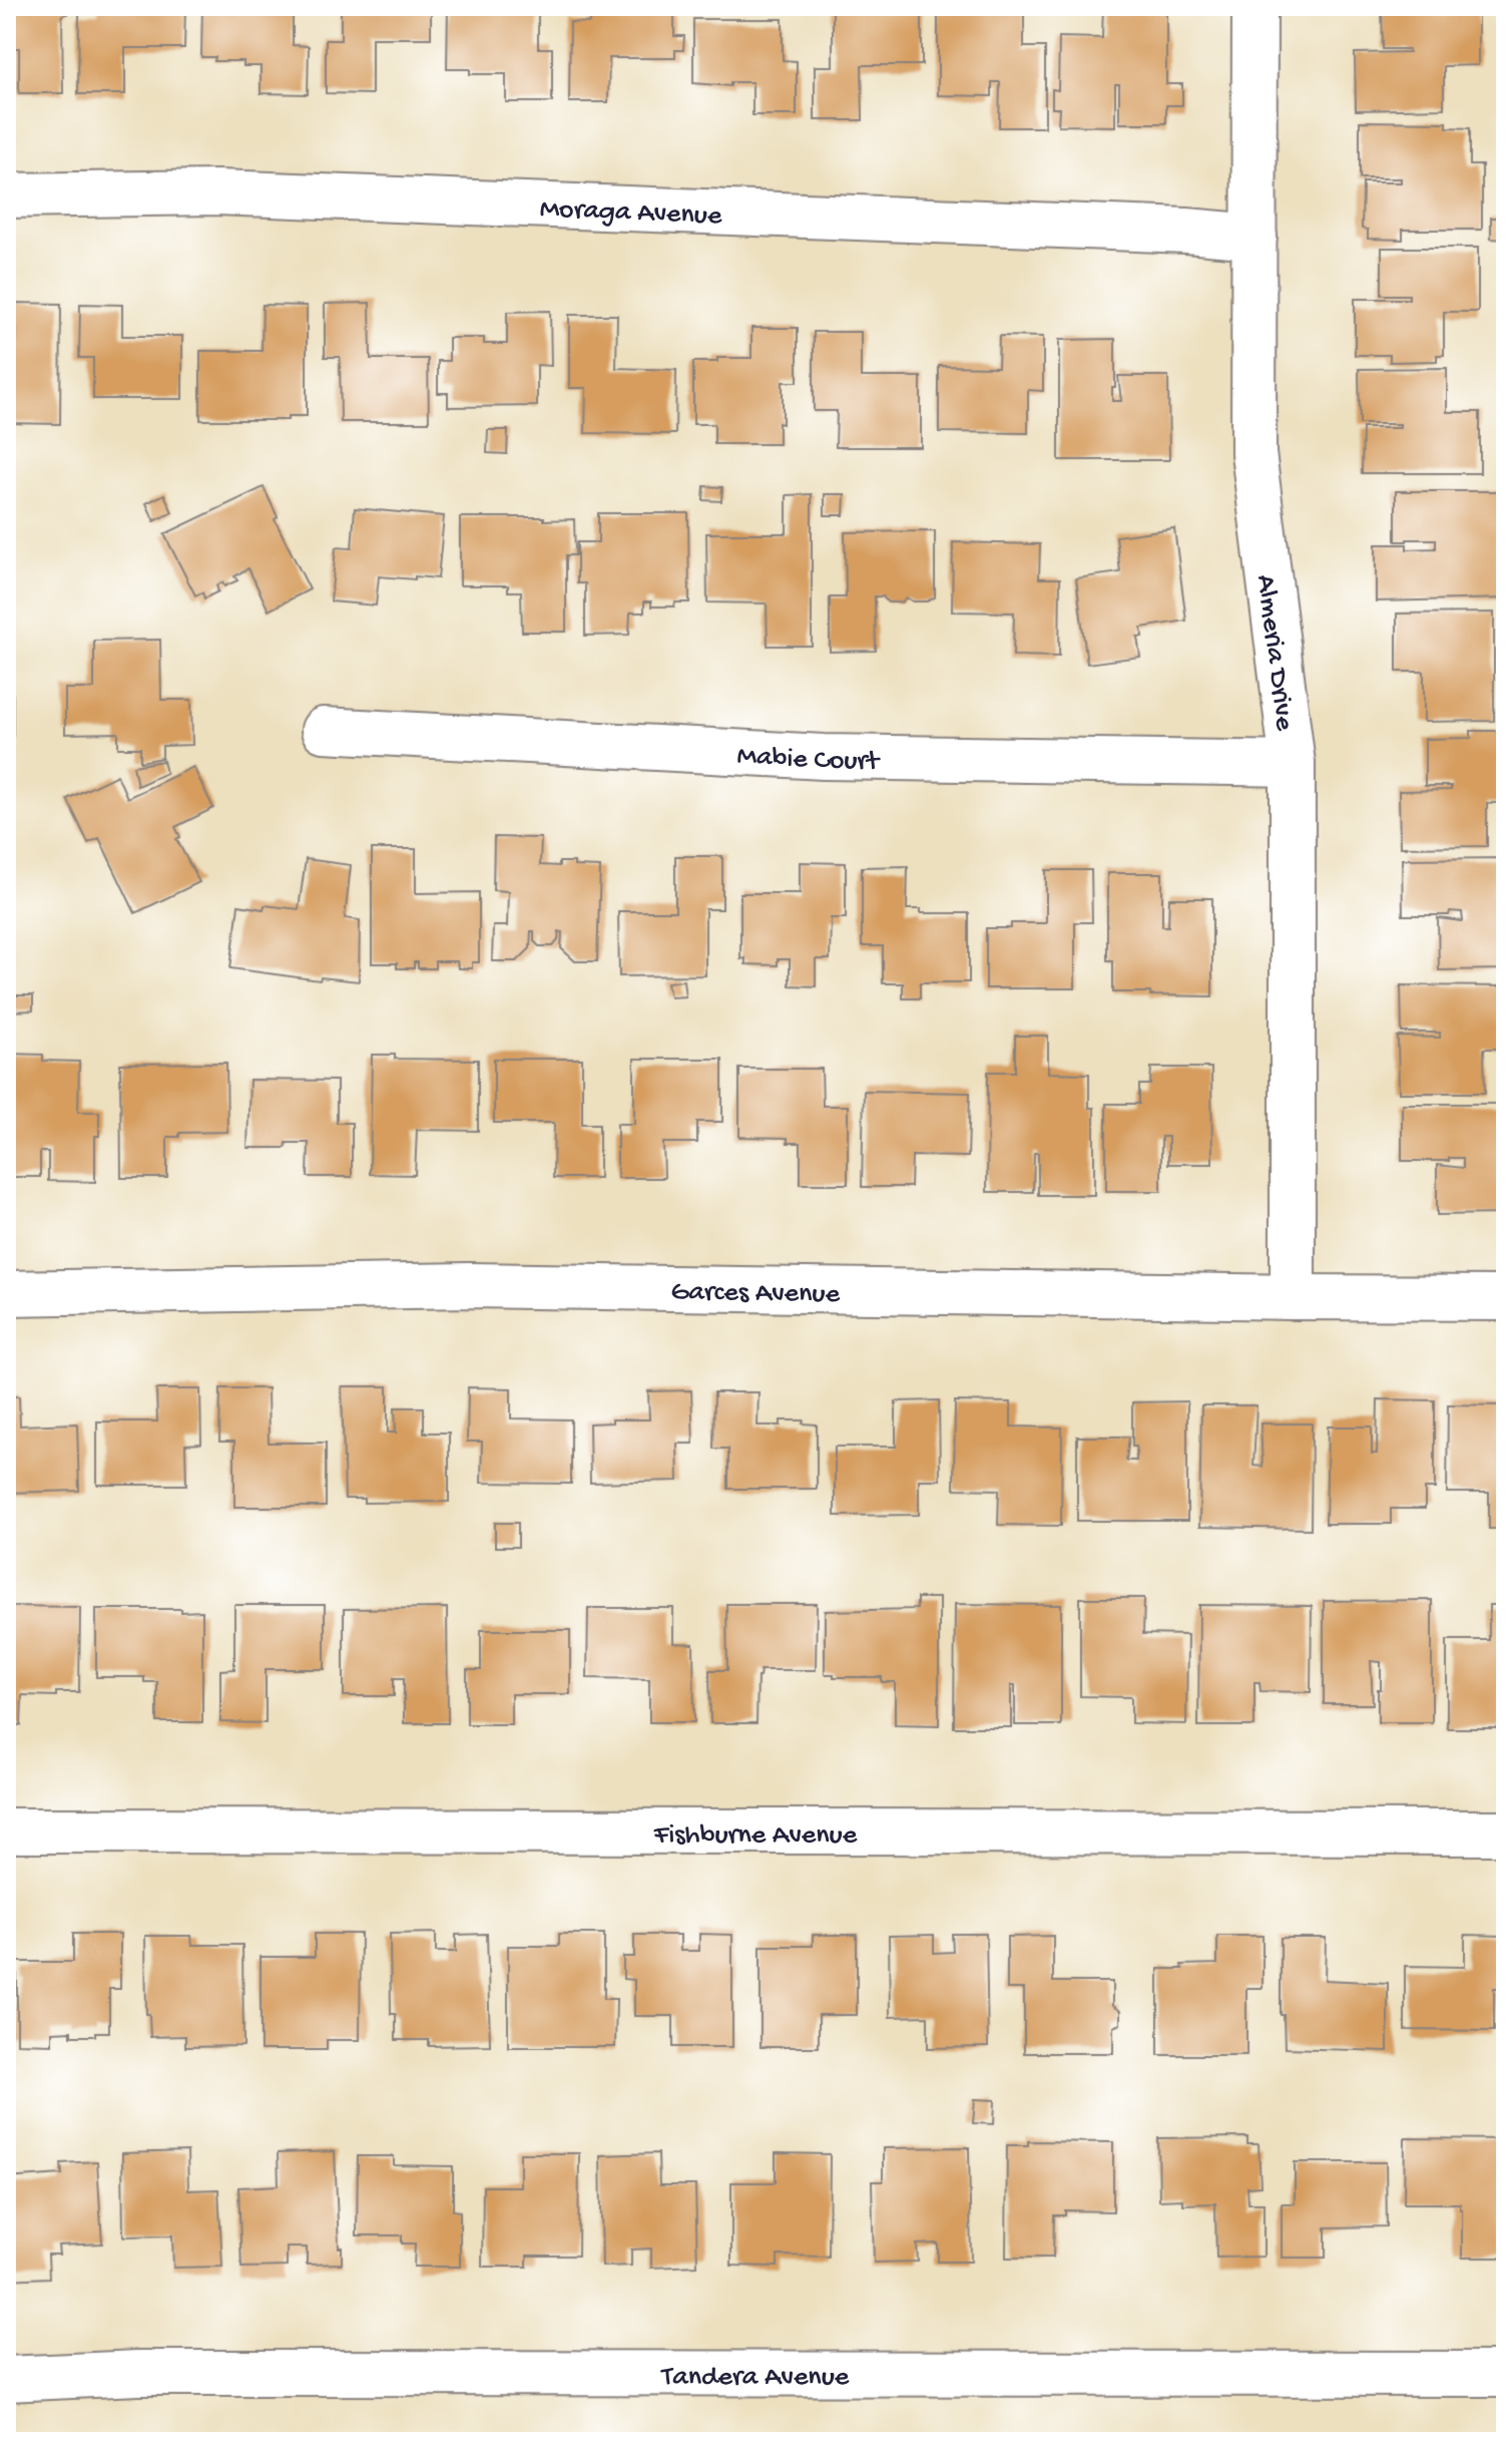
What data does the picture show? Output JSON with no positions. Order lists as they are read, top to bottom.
{
  "streets": {
    "street": [
      "Moraga Avenue",
      "Almeria Drive",
      "Mabie Court",
      "Garces Avenue",
      "Fishburne Avenue",
      "Tandera Avenue"
    ]
  },
  "crossings": [
    ["Moraga Avenue", "Almeria Drive"],
    ["Almeria Drive", "Mabie Court"],
    ["Almeria Drive", "Garces Avenue"]
  ]
}
